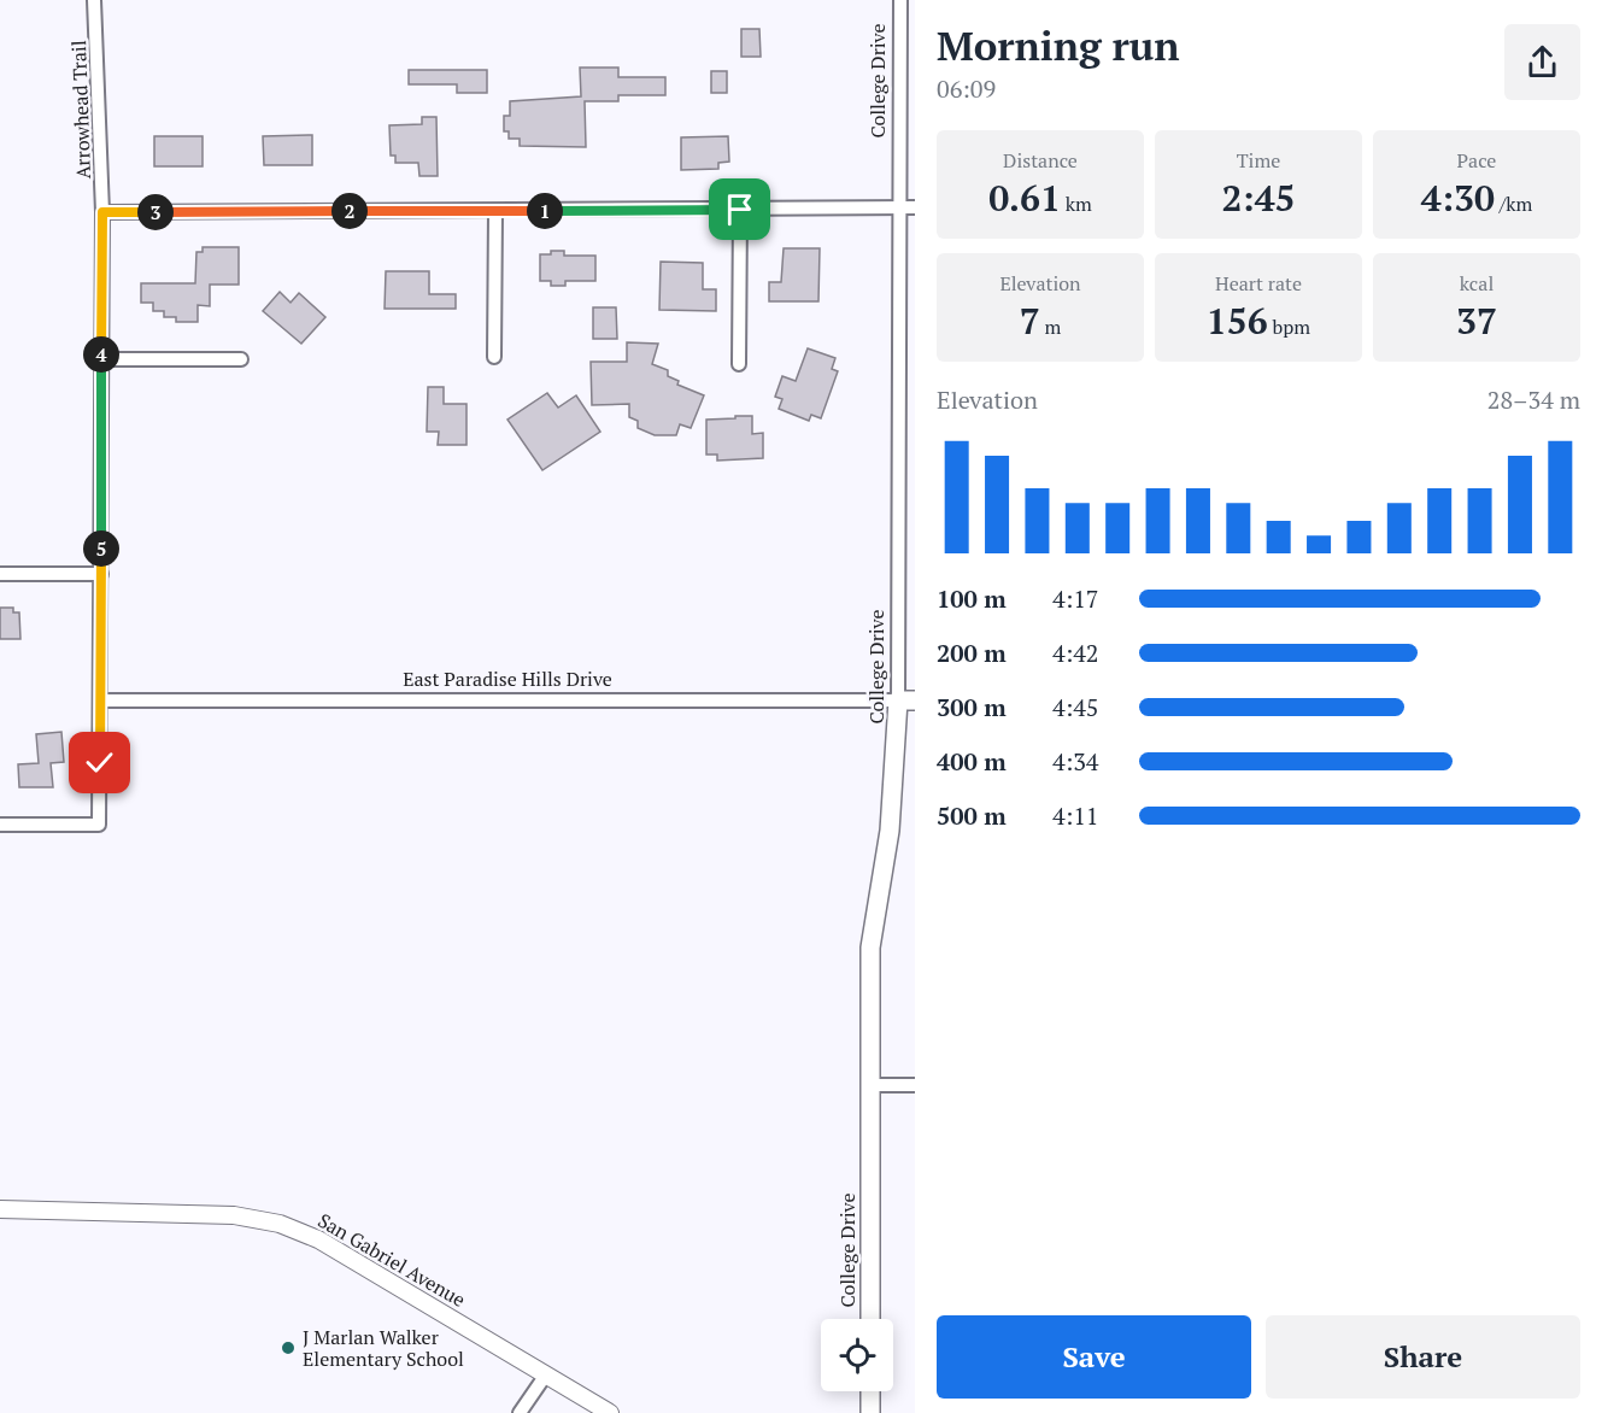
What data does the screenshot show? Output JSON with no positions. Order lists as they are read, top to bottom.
{
  "streets": {
    "main road": ["College Drive"],
    "street": ["Arrowhead Trail", "East Paradise Hills Drive", "San Gabriel Avenue"]
  },
  "crossings": [
    ["College Drive", "East Paradise Hills Drive"],
    ["Arrowhead Trail", "East Paradise Hills Drive"]
  ],
  "places": ["J Marlan Walker Elementary School"],
  "page": {
    "heading": ["Morning run", "06:09"],
    "stats": [
      ["Distance", "0.61 km"],
      ["Time", "2:45"],
      ["Pace", "4:30 /km"],
      ["Elevation", "7 m"],
      ["Heart rate", "156 bpm"],
      ["kcal", "37"]
    ],
    "pins": [
      "1",
      "2",
      "3",
      "4",
      "5"
    ],
    "chart": ["Elevation", "28–34 m"],
    "list": [
      {
        "name": "100 m",
        "note": "4:17"
      },
      {
        "name": "200 m",
        "note": "4:42"
      },
      {
        "name": "300 m",
        "note": "4:45"
      },
      {
        "name": "400 m",
        "note": "4:34"
      },
      {
        "name": "500 m",
        "note": "4:11"
      }
    ],
    "buttons": ["Save", "Share"]
  }
}
